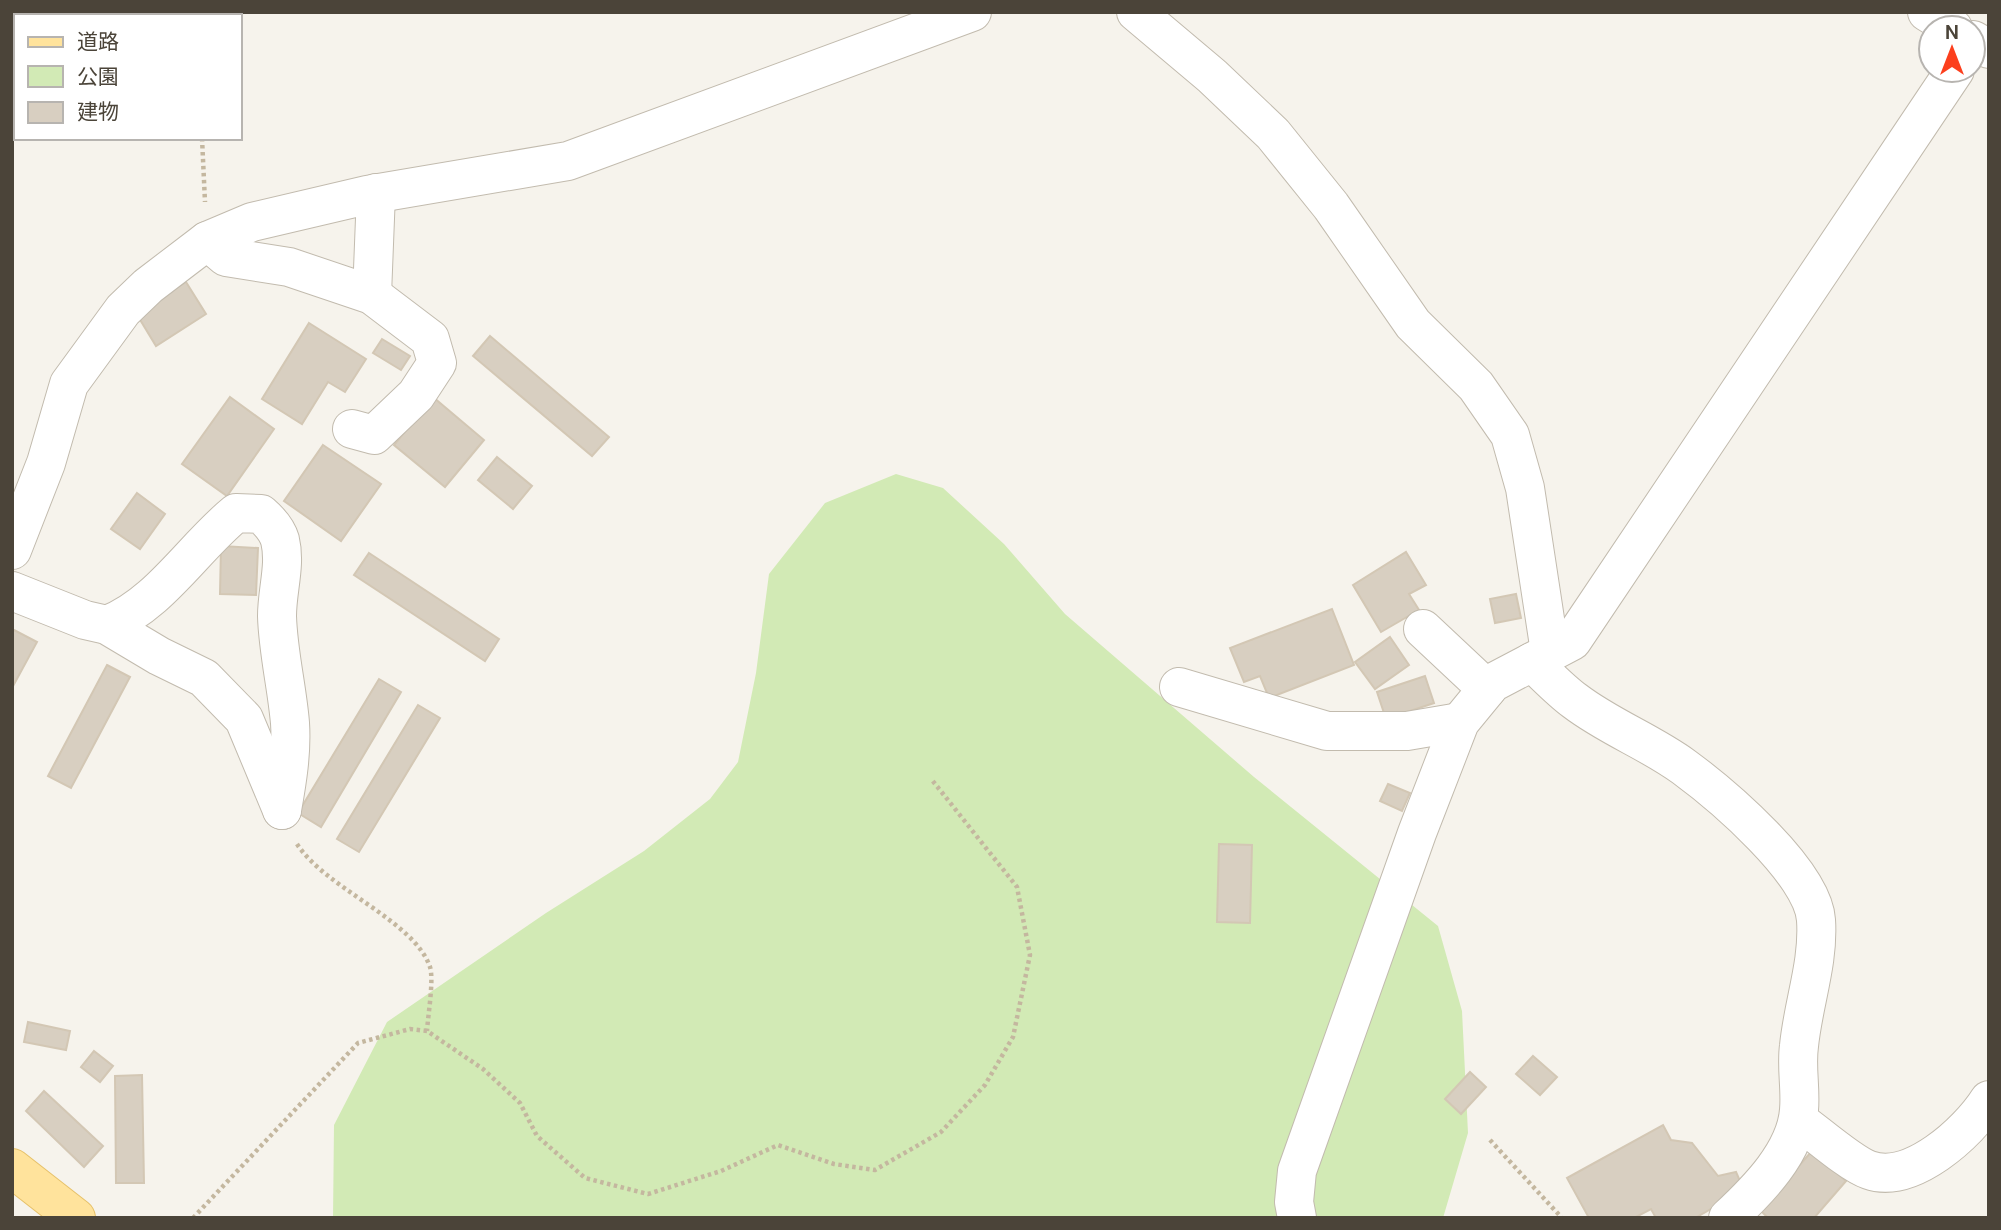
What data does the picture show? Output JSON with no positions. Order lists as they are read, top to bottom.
{
  "legend": ["道路", "公園", "建物"],
  "north": "top"
}
